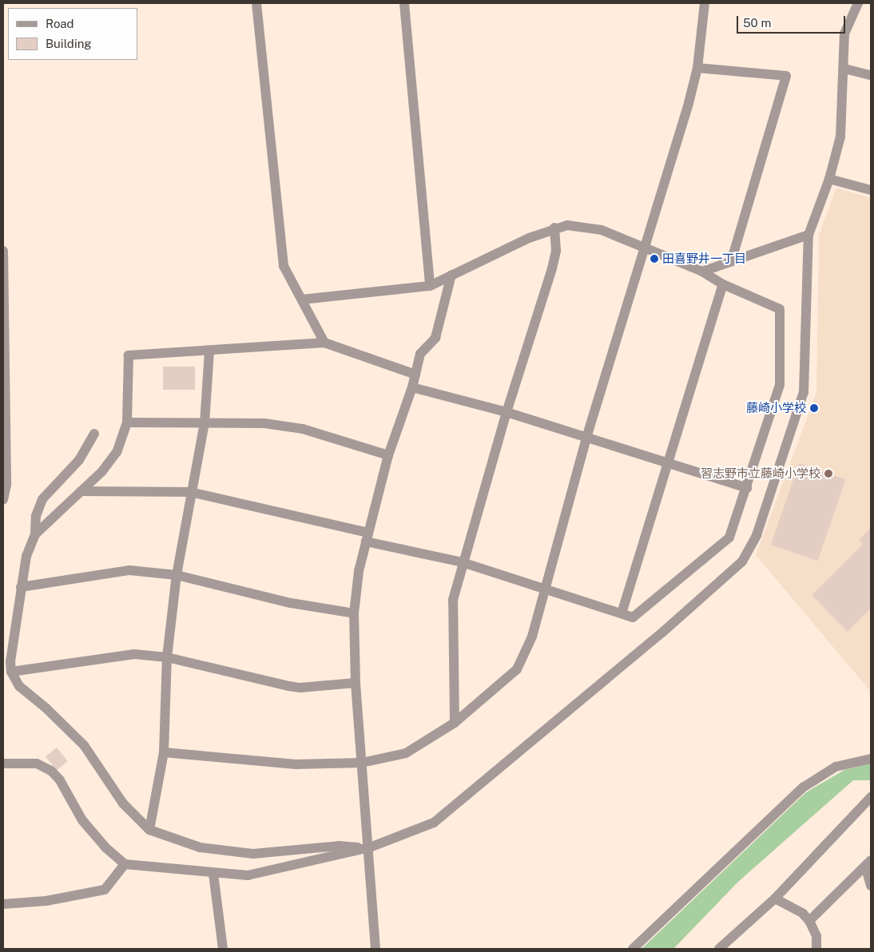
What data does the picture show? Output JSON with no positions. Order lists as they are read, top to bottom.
{
  "places": ["田喜野井一丁目", "藤崎小学校", "習志野市立藤崎小学校"],
  "legend": ["Road", "Building"],
  "scale_bar": "50 m"
}
